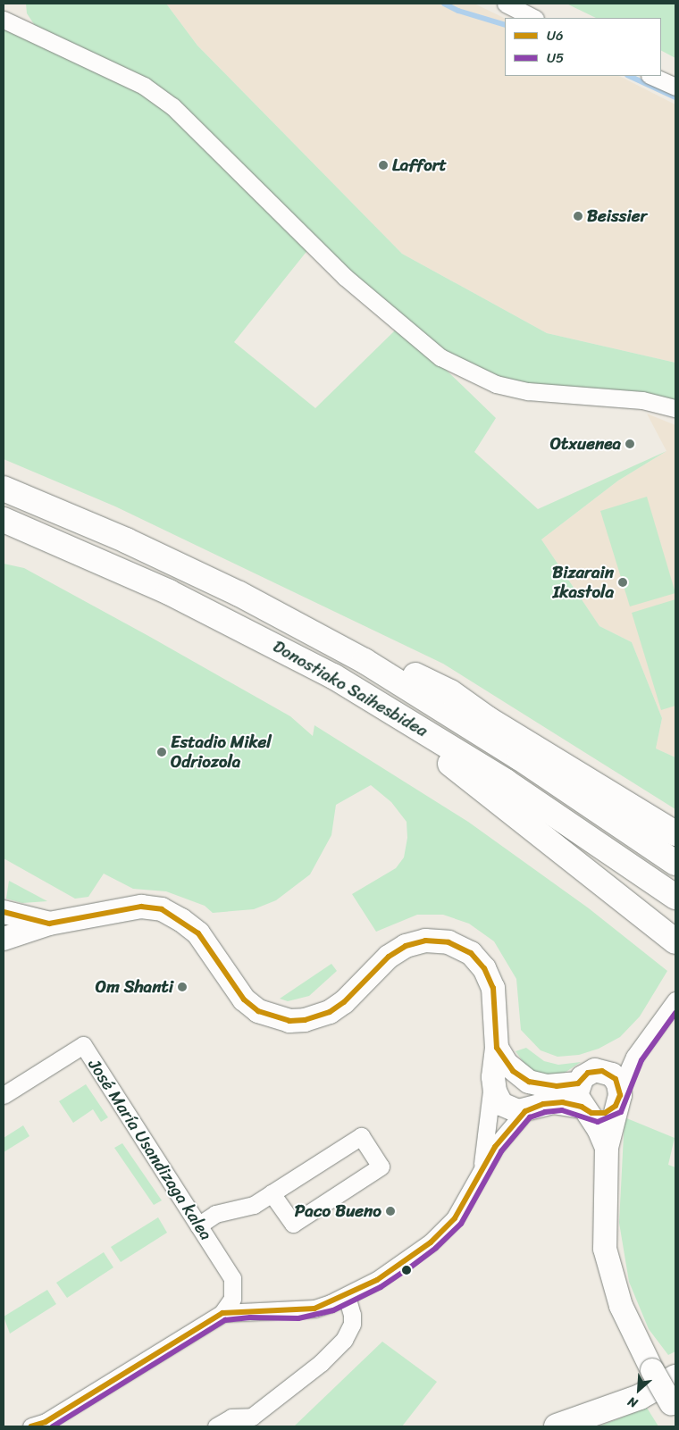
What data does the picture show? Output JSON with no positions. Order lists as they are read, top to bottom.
{
  "streets": {
    "highway": ["Donostiako Saihesbidea"],
    "street": ["José María Usandizaga kalea"]
  },
  "places": [
    "Laffort",
    "Beissier",
    "Otxuenea",
    "Bizarain Ikastola",
    "Estadio Mikel Odriozola",
    "Om Shanti",
    "Paco Bueno"
  ],
  "lines": ["transit line U6", "transit line U5"],
  "legend": ["U6", "U5"],
  "north": "bottom left"
}
